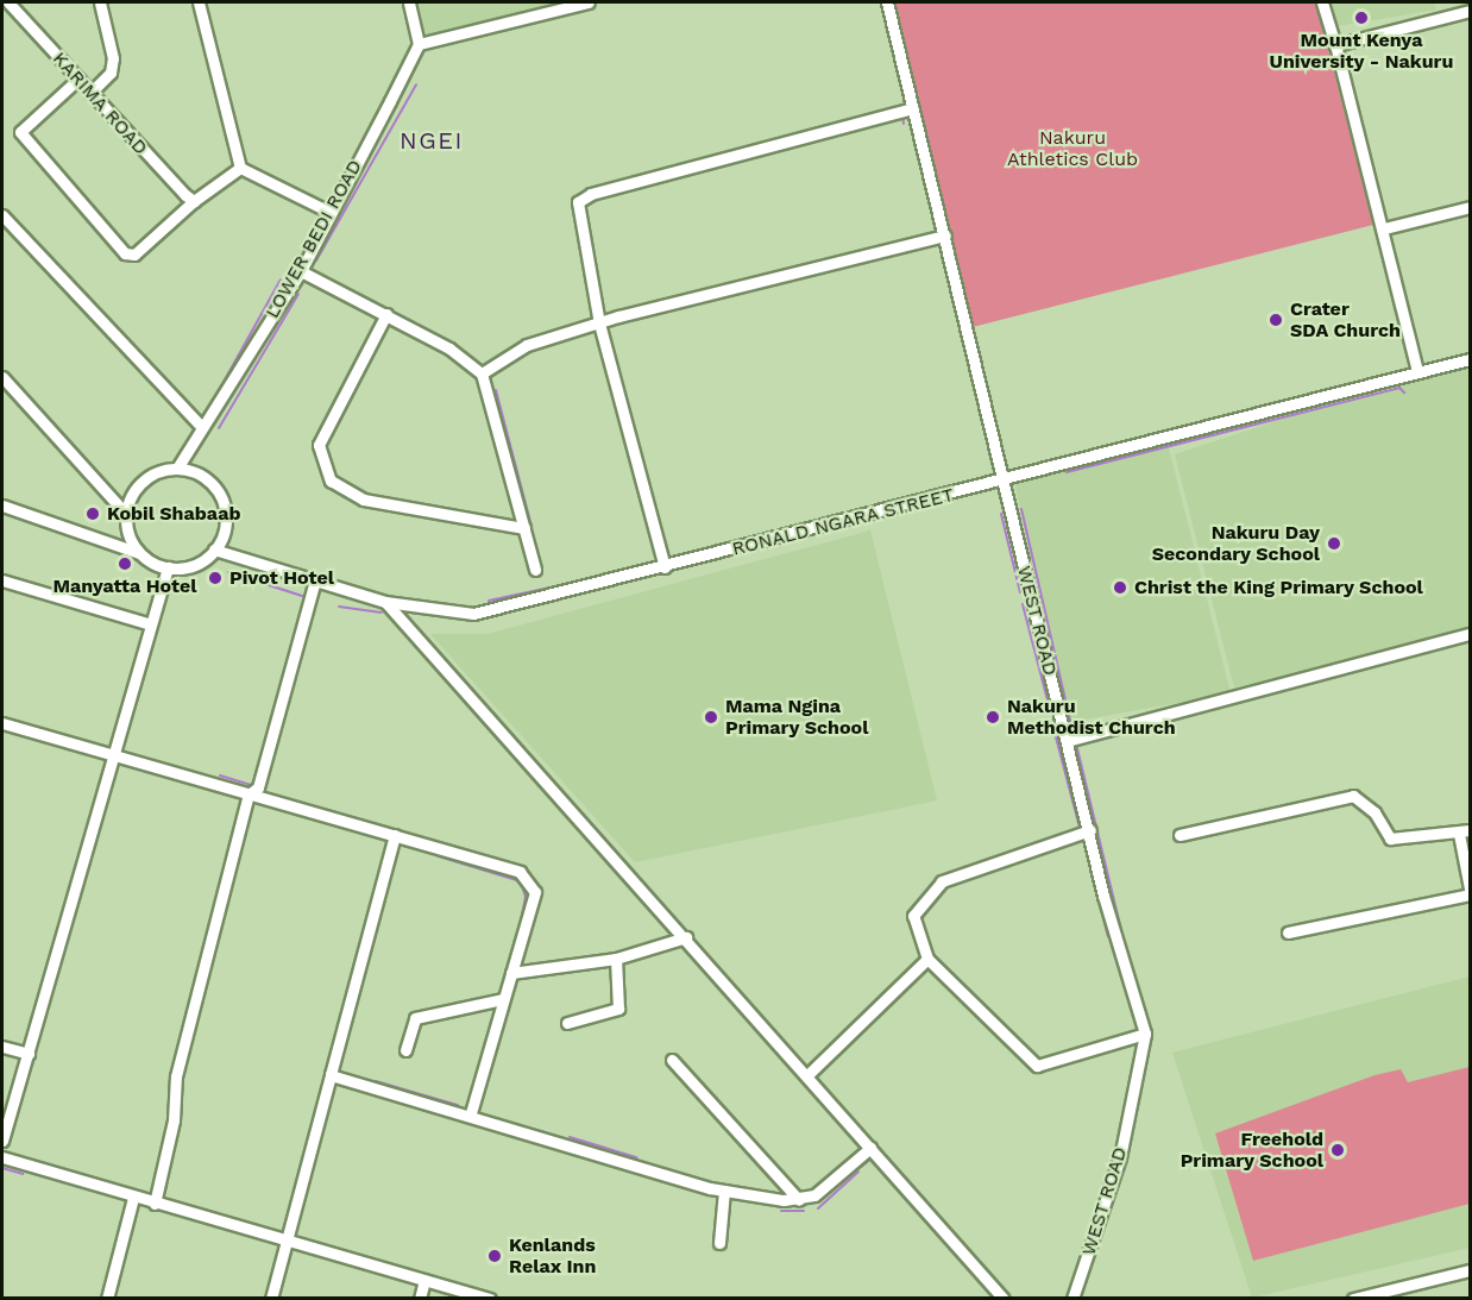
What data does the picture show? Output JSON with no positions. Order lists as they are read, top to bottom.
{
  "streets": {
    "street": [
      "KARIMA ROAD",
      "LOWER BEDI ROAD",
      "RONALD NGARA STREET",
      "WEST ROAD"
    ]
  },
  "crossings": [
    ["LOWER BEDI ROAD", "RONALD NGARA STREET"],
    ["RONALD NGARA STREET", "WEST ROAD"]
  ],
  "districts": ["NGEI"],
  "parks": ["Nakuru Athletics Club"],
  "places": [
    "Mount Kenya University - Nakuru",
    "Crater SDA Church",
    "Kobil Shabaab",
    "Nakuru Day Secondary School",
    "Manyatta Hotel",
    "Pivot Hotel",
    "Christ the King Primary School",
    "Mama Ngina Primary School",
    "Nakuru Methodist Church",
    "Freehold Primary School",
    "Kenlands Relax Inn"
  ]
}
